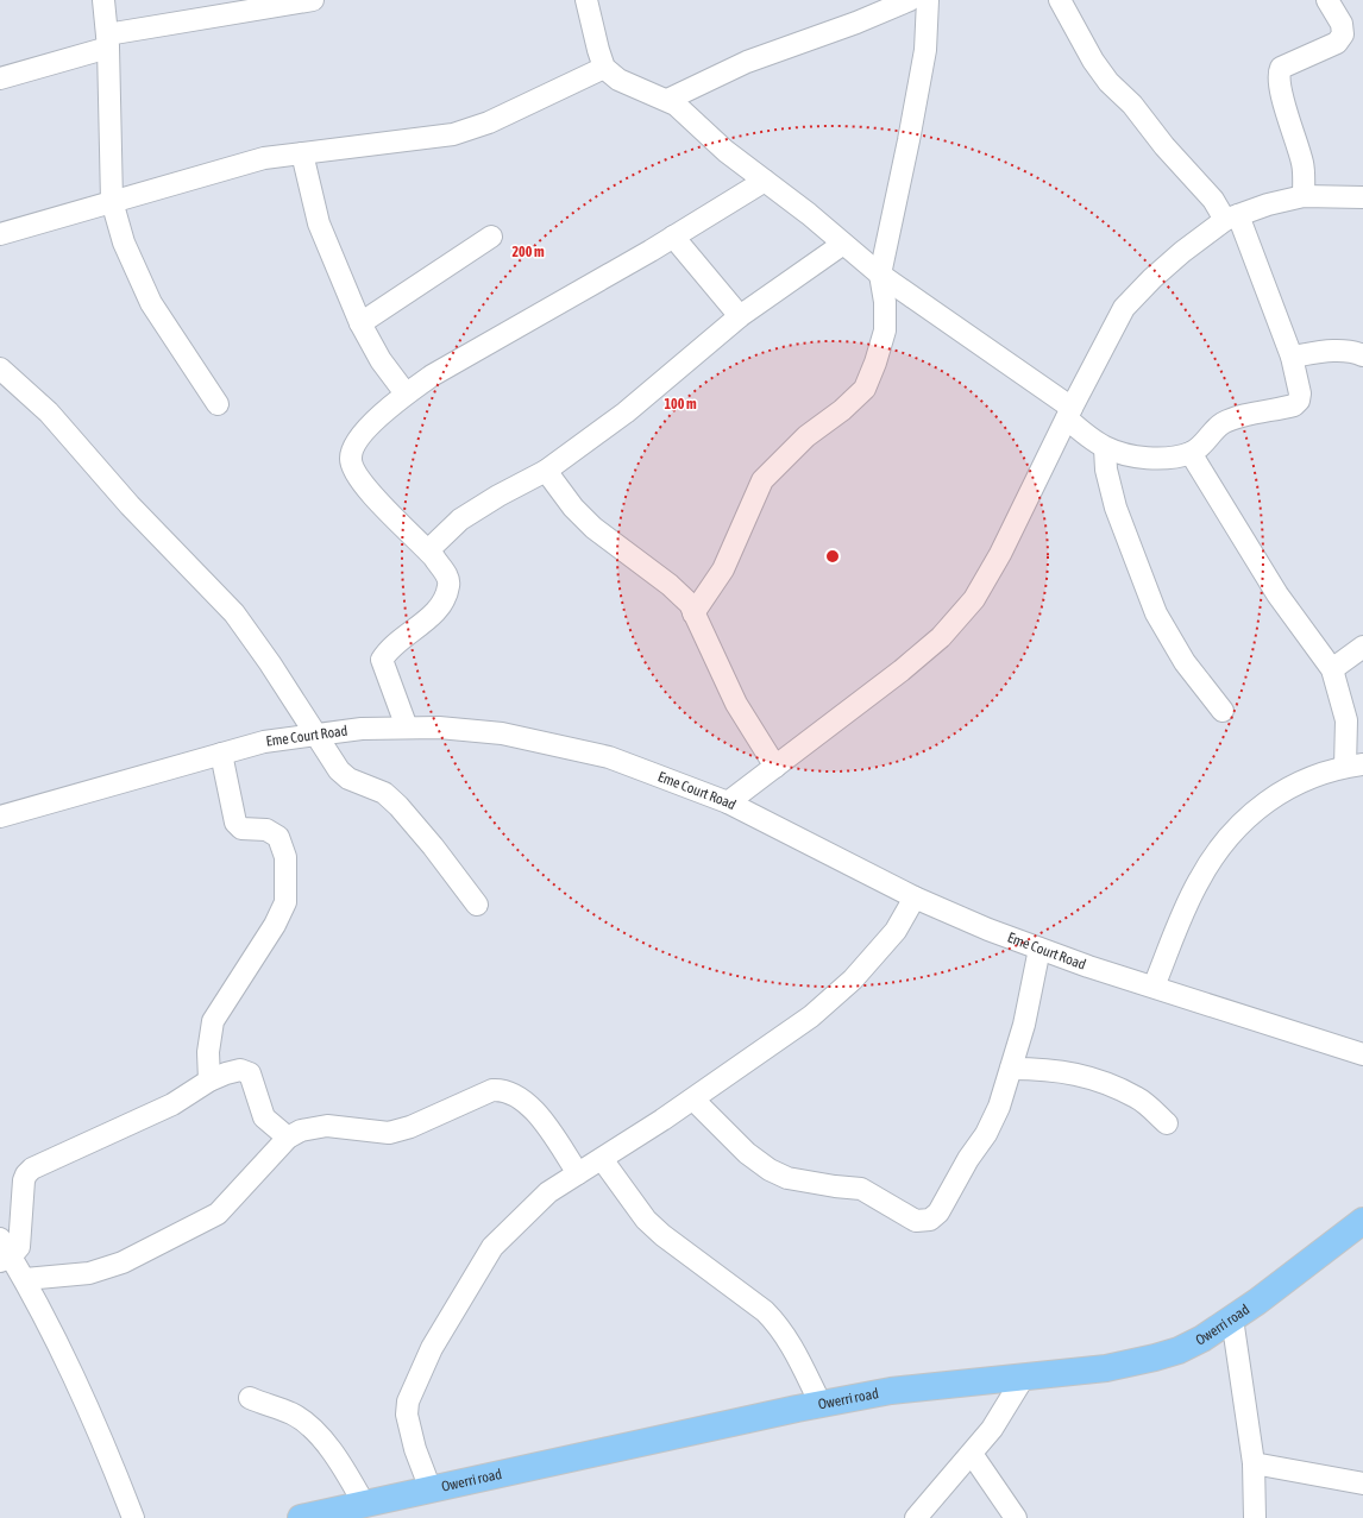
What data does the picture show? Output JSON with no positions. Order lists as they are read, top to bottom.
{
  "streets": {
    "main road": ["Owerri road"],
    "street": ["Eme Court Road"]
  },
  "rings": ["200 m", "100 m"]
}
